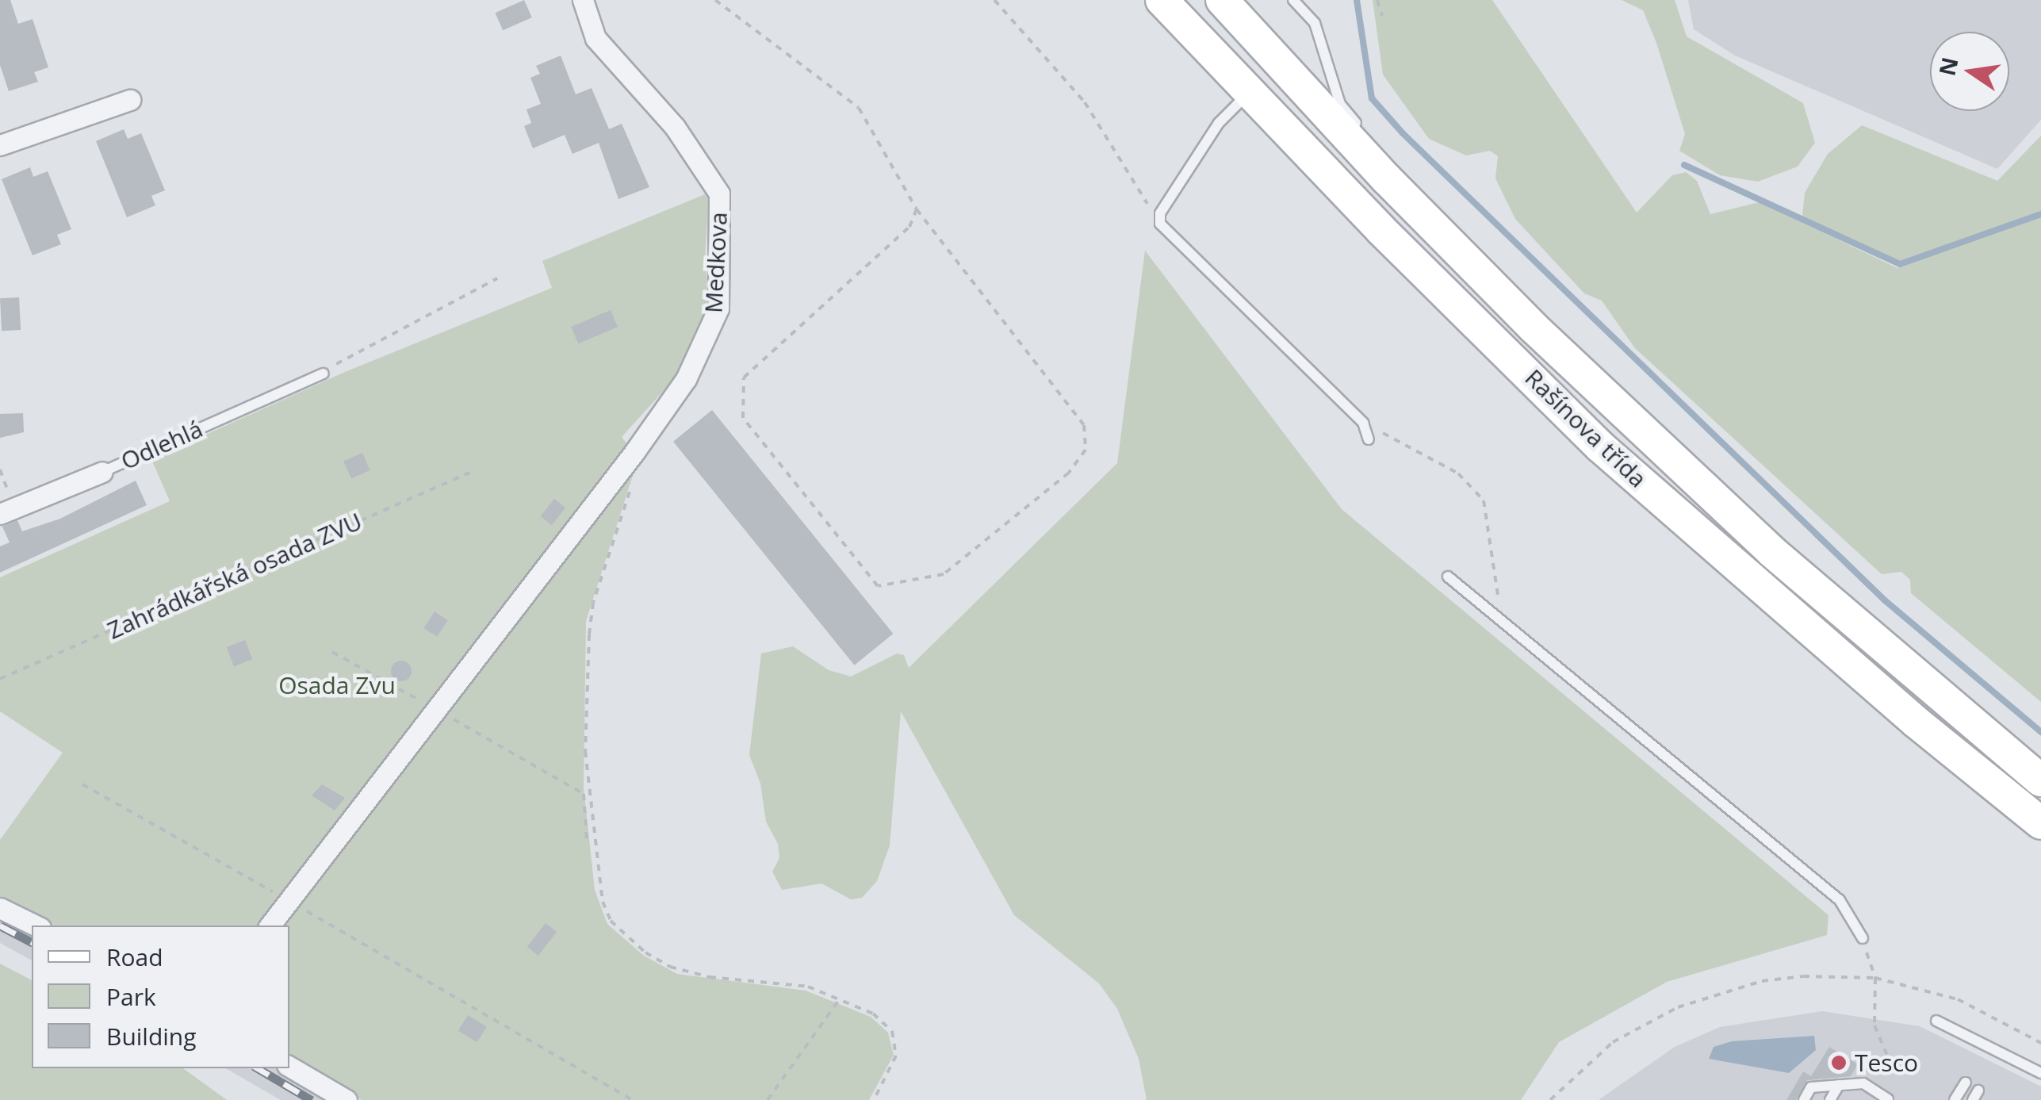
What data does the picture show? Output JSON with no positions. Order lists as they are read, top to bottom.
{
  "streets": {
    "main road": ["Rašínova třída"],
    "street": ["Medkova", "Odlehlá"],
    "path": ["Zahrádkářská osada ZVU"]
  },
  "parks": ["Osada Zvu"],
  "places": ["Tesco"],
  "legend": ["Road", "Park", "Building"],
  "north": "left"
}
